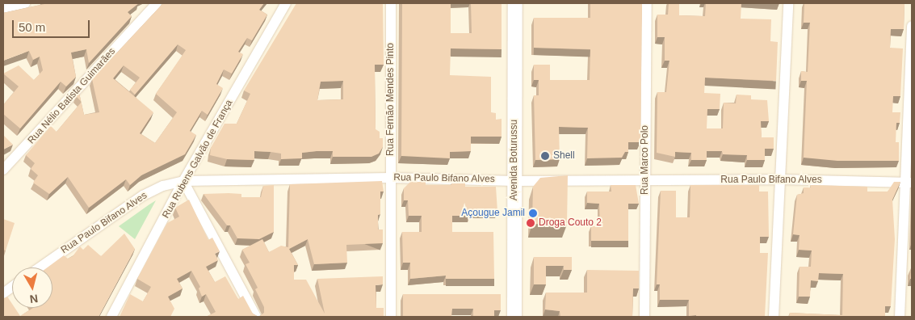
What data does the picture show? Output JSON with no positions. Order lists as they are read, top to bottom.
{
  "streets": {
    "main road": ["Avenida Boturussu"],
    "street": [
      "Rua Nélio Batista Guimarães",
      "Rua Fernão Mendes Pinto",
      "Rua Rubens Galvão de França",
      "Rua Marco Polo",
      "Rua Paulo Bifano Alves"
    ]
  },
  "crossings": [
    ["Rua Fernão Mendes Pinto", "Rua Paulo Bifano Alves"],
    ["Rua Rubens Galvão de França", "Rua Paulo Bifano Alves"],
    ["Avenida Boturussu", "Rua Paulo Bifano Alves"],
    ["Rua Marco Polo", "Rua Paulo Bifano Alves"]
  ],
  "places": ["Shell", "Açougue Jamil", "Droga Couto 2"],
  "scale_bar": "50 m",
  "north": "bottom"
}
